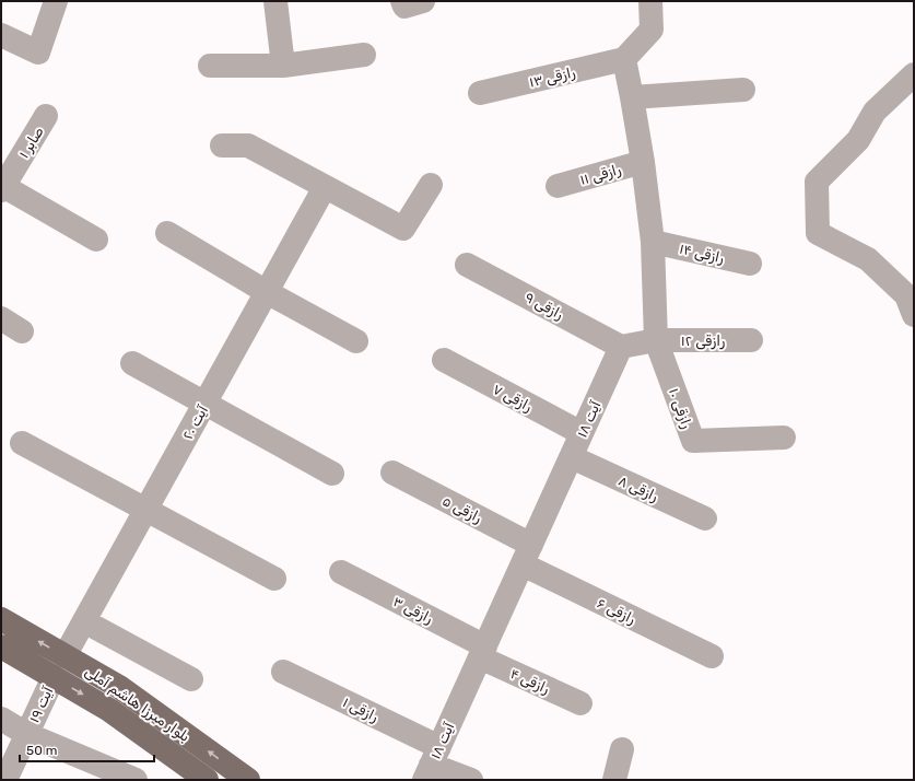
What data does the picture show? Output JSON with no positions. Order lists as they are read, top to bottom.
{
  "streets": {
    "main road": ["بلوار میرزا هاشم آملی"],
    "street": [
      "رازقی ۱۳",
      "صابر ۱",
      "رازقی ۱۱",
      "رازقی ۱۴",
      "رازقی ۹",
      "رازقی ۱۲",
      "رازقی ۷",
      "رازقی ۱۰",
      "آیت ۱۸",
      "آیت ۲۰",
      "رازقی ۸",
      "رازقی ۵",
      "رازقی ۳",
      "رازقی ۶",
      "رازقی ۴",
      "آیت ۱۹",
      "رازقی ۱"
    ]
  },
  "crossings": [
    ["رازقی ۹", "آیت ۱۸"],
    ["رازقی ۱۲", "رازقی ۱۰"],
    ["رازقی ۷", "آیت ۱۸"],
    ["آیت ۱۸", "رازقی ۸"],
    ["آیت ۱۸", "رازقی ۵"],
    ["آیت ۱۸", "رازقی ۳"],
    ["آیت ۱۸", "رازقی ۶"],
    ["آیت ۱۸", "رازقی ۴"],
    ["آیت ۱۸", "رازقی ۱"],
    ["آیت ۲۰", "بلوار میرزا هاشم آملی"],
    ["رازقی ۵", "رازقی ۶"],
    ["رازقی ۳", "رازقی ۴"],
    ["بلوار میرزا هاشم آملی", "آیت ۱۹"]
  ],
  "scale_bar": "50 m"
}
